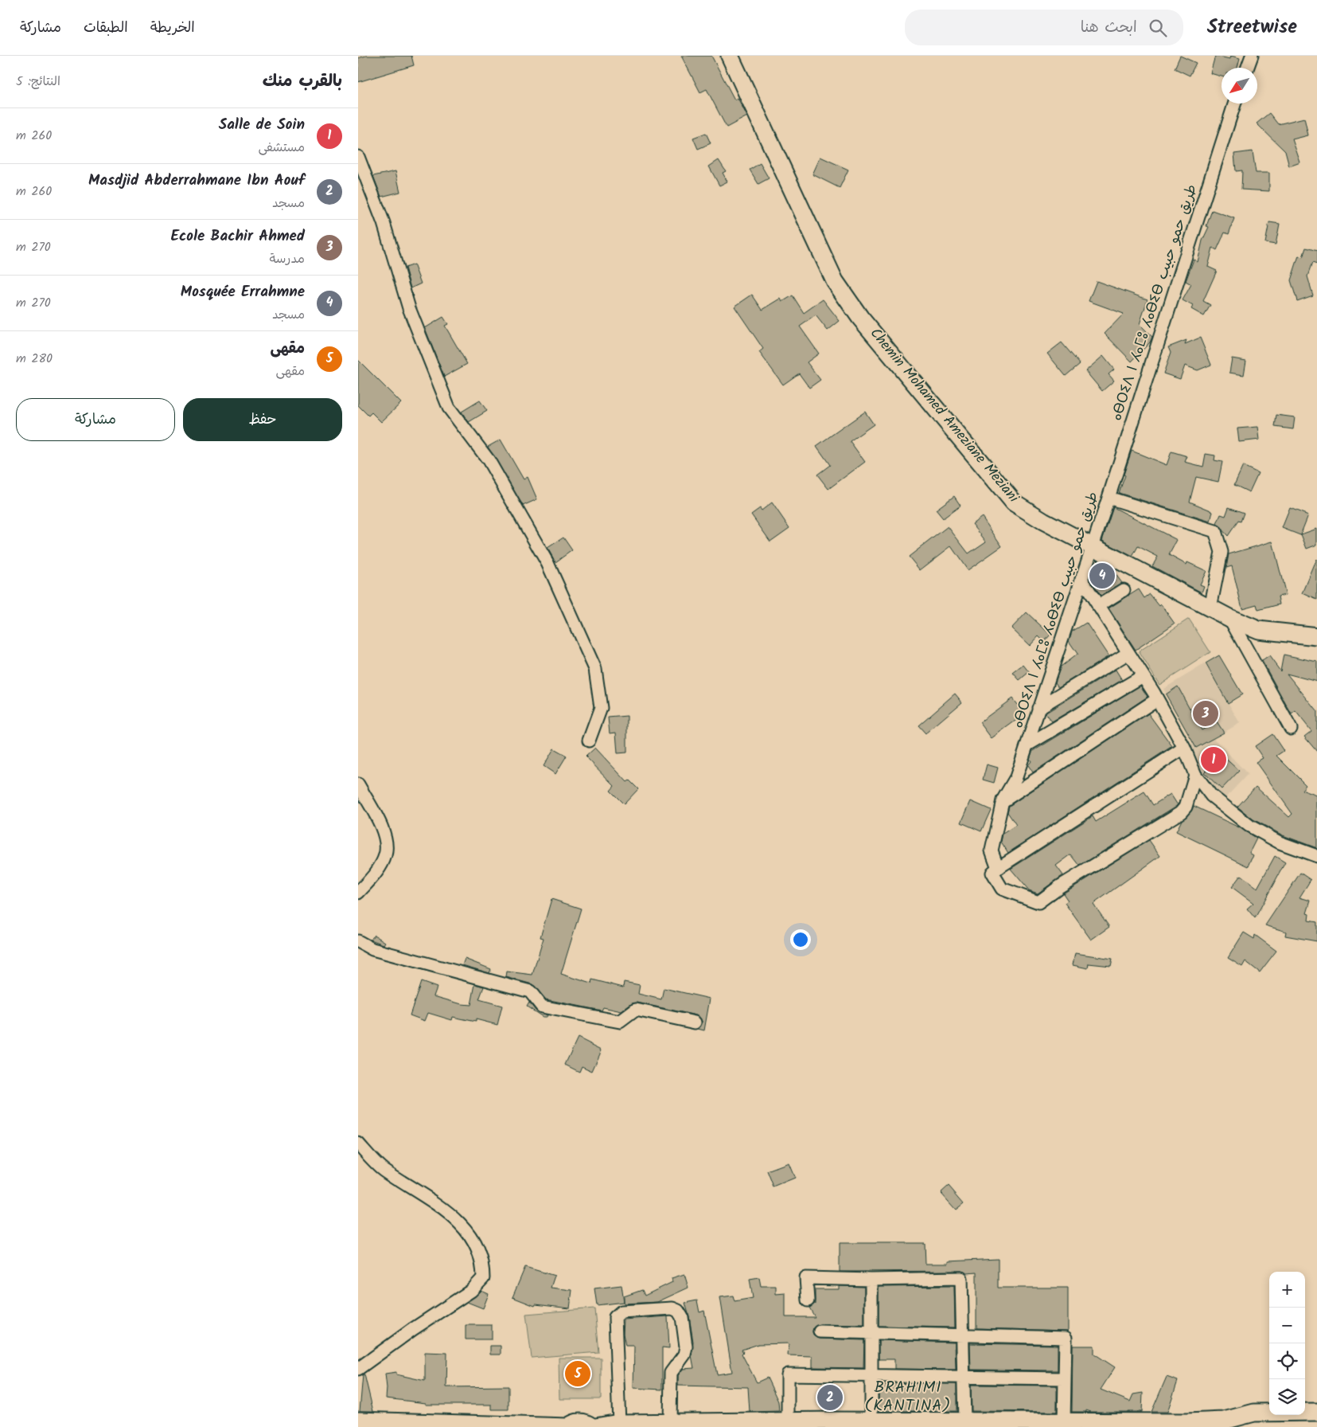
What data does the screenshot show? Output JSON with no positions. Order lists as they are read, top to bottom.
{
  "streets": {
    "main road": ["Chemin Mohamed Ameziane Meziani"],
    "street": ["ⴰⴱⵔⵉⴷ ⵏ ⵃⴰⵎⵓ ⵃⴰⴱⵉⴱ طريق حمو حبيب"]
  },
  "crossings": [
    ["ⴰⴱⵔⵉⴷ ⵏ ⵃⴰⵎⵓ ⵃⴰⴱⵉⴱ طريق حمو حبيب", "Chemin Mohamed Ameziane Meziani"]
  ],
  "districts": ["BRAHIMI (KANTINA)"],
  "north": "bottom left",
  "page": {
    "header": "Streetwise",
    "search": "ابحث هنا",
    "nav": ["الخريطة", "الطبقات", "مشاركة"],
    "heading": ["بالقرب منك", "النتائج: 5"],
    "list": [
      {
        "mark": "1",
        "name": "Salle de Soin",
        "note": "مستشفى",
        "value": "260 m"
      },
      {
        "mark": "2",
        "name": "Masdjid Abderrahmane Ibn Aouf",
        "note": "مسجد",
        "value": "260 m"
      },
      {
        "mark": "3",
        "name": "Ecole Bachir Ahmed",
        "note": "مدرسة",
        "value": "270 m"
      },
      {
        "mark": "4",
        "name": "Mosquée Errahmne",
        "note": "مسجد",
        "value": "270 m"
      },
      {
        "mark": "5",
        "name": "مقهى",
        "note": "مقهى",
        "value": "280 m"
      }
    ],
    "buttons": ["حفظ", "مشاركة"],
    "pins": [
      "4",
      "3",
      "1",
      "5",
      "2"
    ],
    "map_buttons": ["+", "−"]
  }
}
